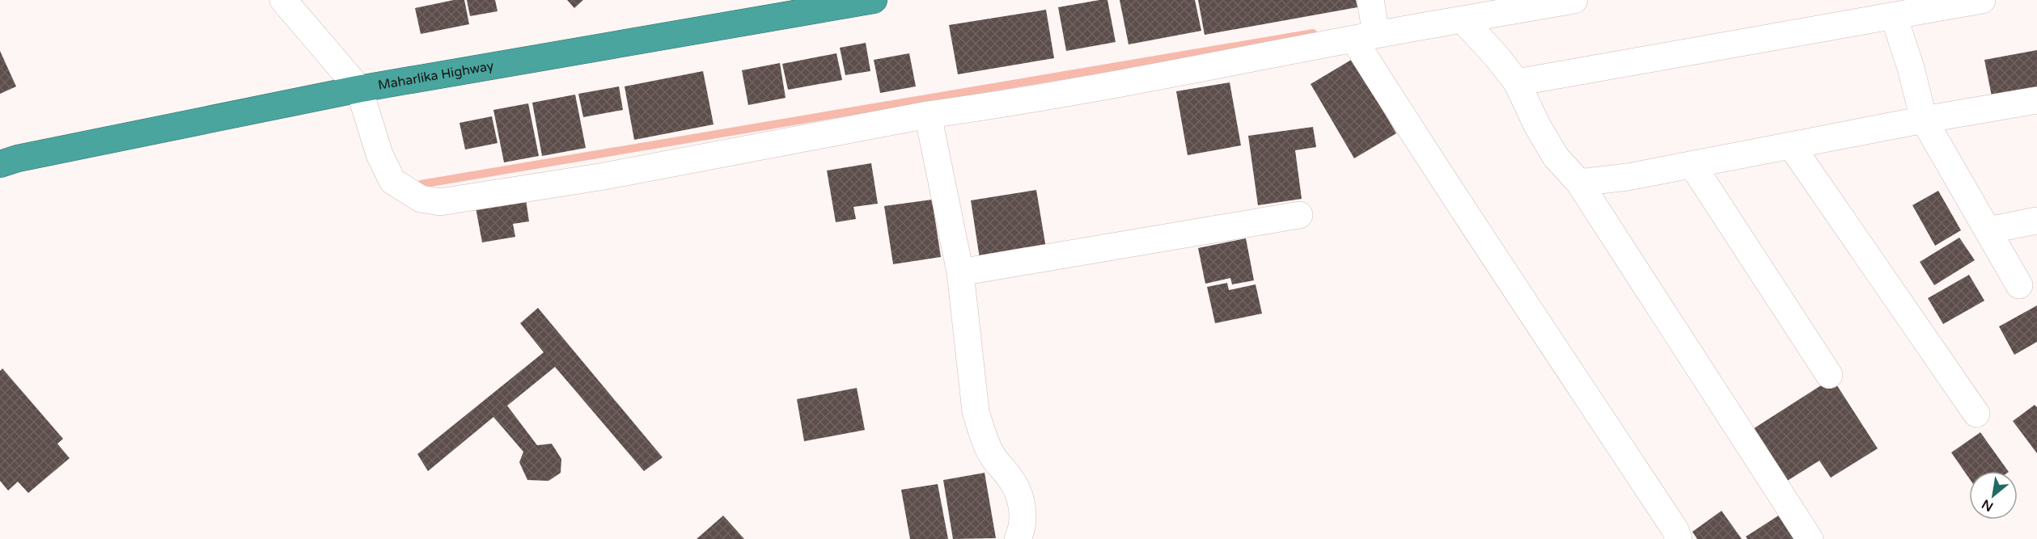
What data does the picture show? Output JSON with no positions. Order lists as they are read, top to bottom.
{
  "streets": {
    "highway": ["Maharlika Highway"]
  },
  "north": "bottom left"
}
